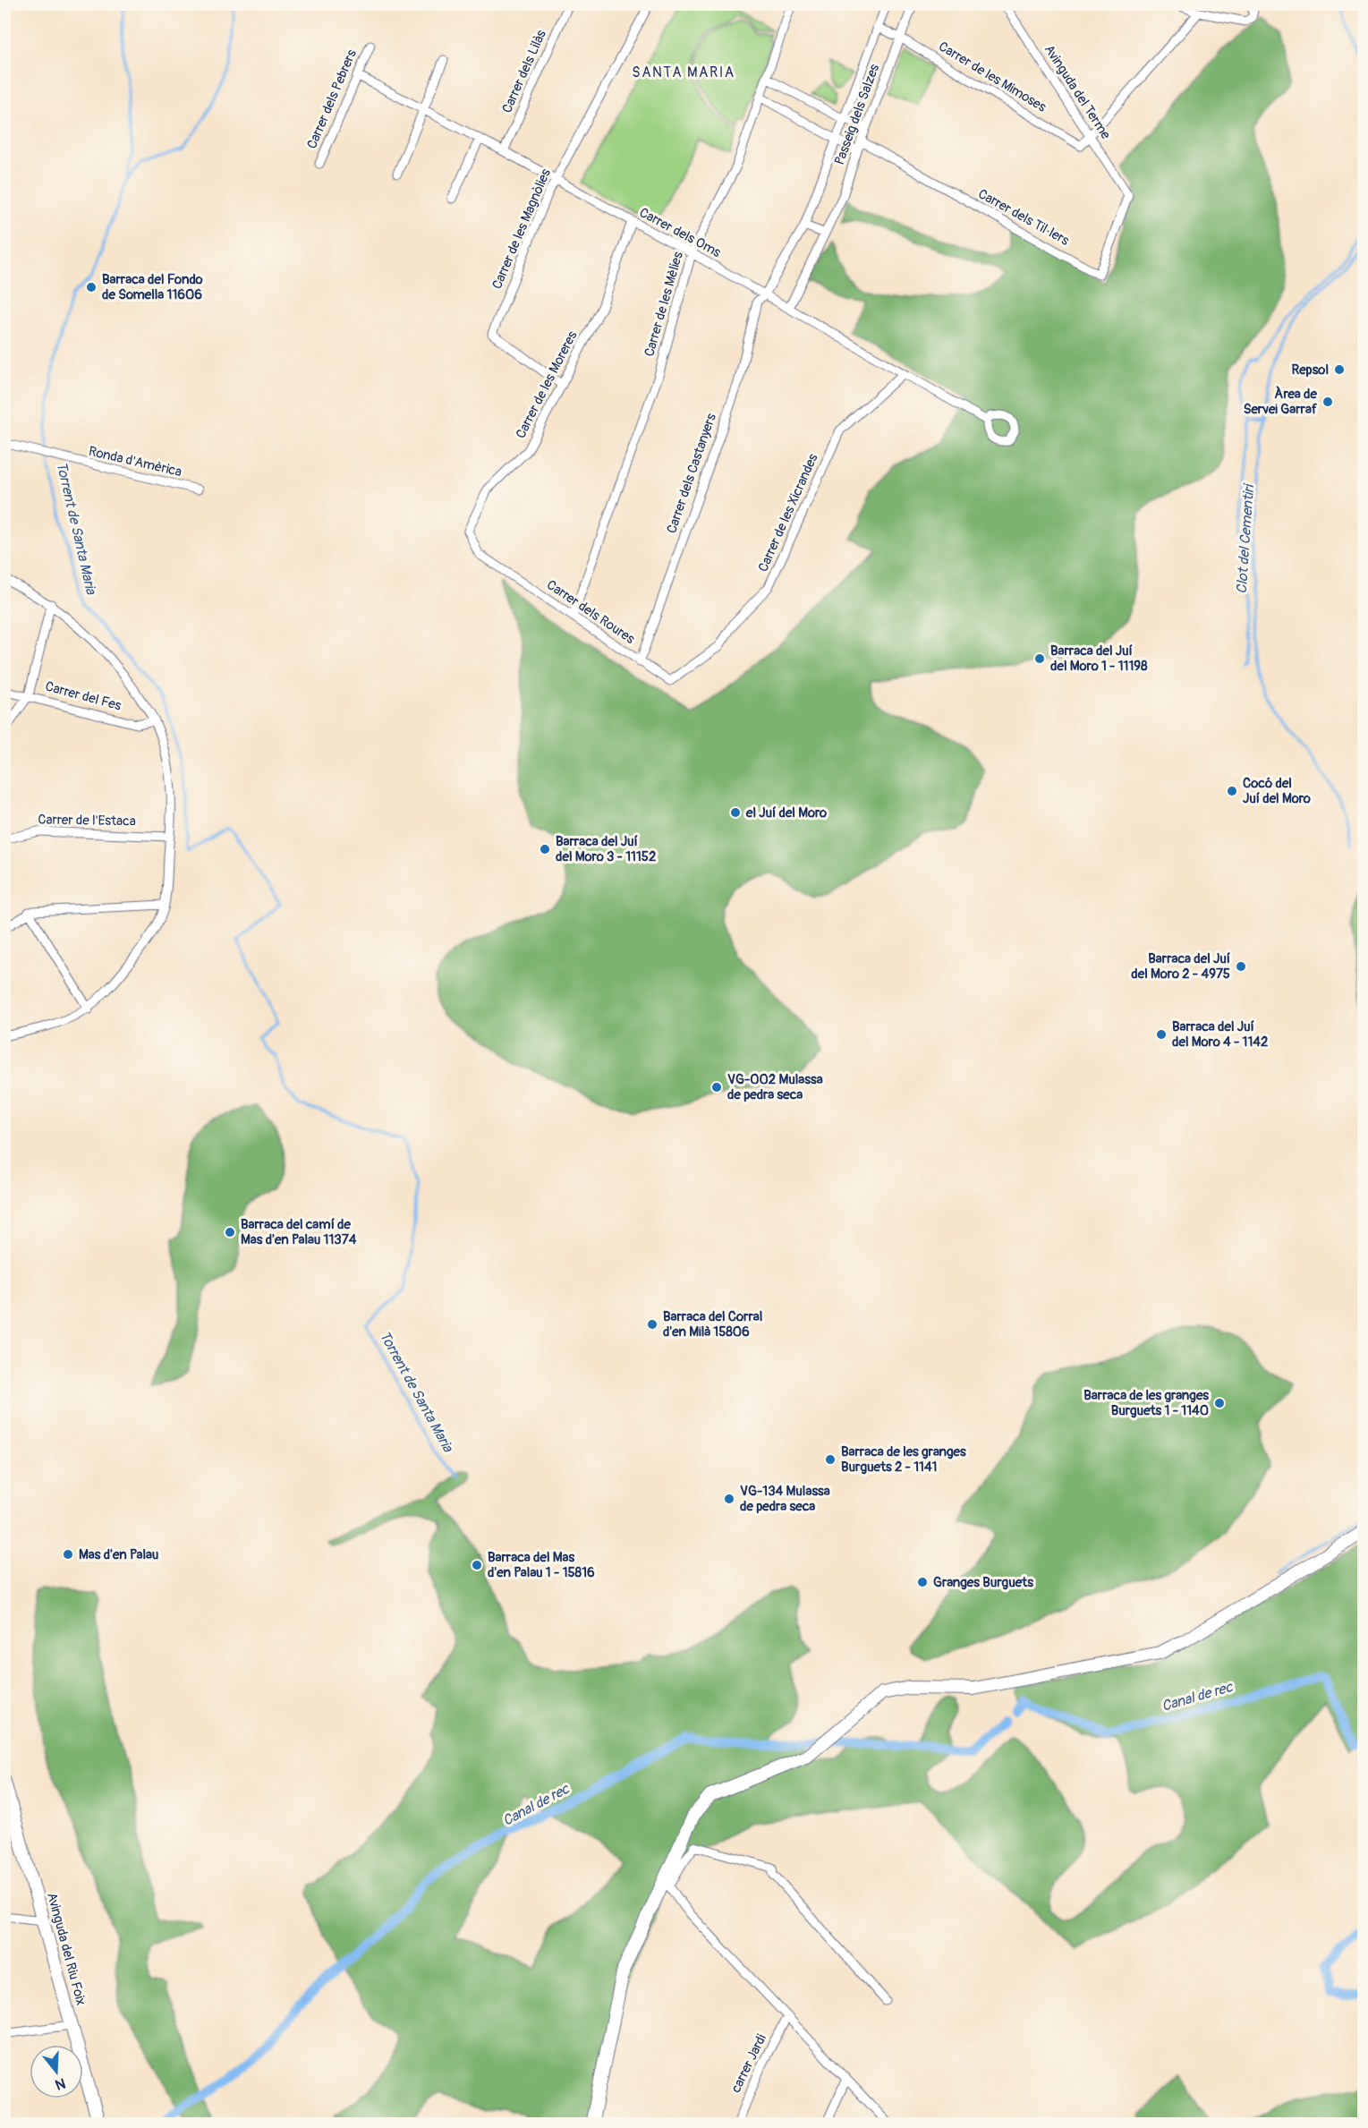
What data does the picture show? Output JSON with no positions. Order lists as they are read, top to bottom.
{
  "streets": {
    "street": [
      "Carrer dels Lilàs",
      "Carrer de les Mimoses",
      "Avinguda del Terme",
      "Carrer dels Pebrers",
      "Passeig dels Salzes",
      "Carrer dels Til·lers",
      "Carrer de les Magnòlies",
      "Carrer dels Oms",
      "Carrer de les Mèlies",
      "Carrer de les Moreres",
      "Ronda d'Amèrica",
      "Carrer dels Castanyers",
      "Carrer de les Xicrandes",
      "Carrer dels Roures",
      "Carrer del Fes",
      "Carrer de l'Estaca",
      "Avinguda del Riu Foix",
      "carrer Jardi"
    ]
  },
  "crossings": [
    ["Carrer dels Lilàs", "Carrer dels Oms"],
    ["Carrer de les Mimoses", "Avinguda del Terme"],
    ["Carrer de les Mimoses", "Passeig dels Salzes"],
    ["Avinguda del Terme", "Carrer dels Til·lers"],
    ["Carrer dels Pebrers", "Carrer dels Oms"],
    ["Passeig dels Salzes", "Carrer dels Til·lers"],
    ["Passeig dels Salzes", "Carrer dels Oms"],
    ["Passeig dels Salzes", "Carrer dels Castanyers"],
    ["Carrer de les Magnòlies", "Carrer dels Oms"],
    ["Carrer de les Magnòlies", "Carrer de les Moreres"],
    ["Carrer dels Oms", "Carrer de les Mèlies"],
    ["Carrer dels Oms", "Carrer de les Moreres"],
    ["Carrer dels Oms", "Carrer dels Castanyers"],
    ["Carrer dels Oms", "Carrer de les Xicrandes"],
    ["Carrer de les Mèlies", "Carrer dels Roures"],
    ["Carrer de les Moreres", "Carrer dels Roures"],
    ["Carrer dels Castanyers", "Carrer dels Roures"],
    ["Carrer de les Xicrandes", "Carrer dels Roures"]
  ],
  "districts": ["SANTA MARIA"],
  "water": ["Torrent de Santa Maria", "Clot del Cementiri", "Canal de rec"],
  "places": [
    "Barraca del Fondo de Somella 11606",
    "Repsol",
    "Àrea de Servei Garraf",
    "Barraca del Juí del Moro 1 - 11198",
    "Cocó del Juí del Moro",
    "el Juí del Moro",
    "Barraca del Juí del Moro 3 - 11152",
    "Barraca del Juí del Moro 2 - 4975",
    "Barraca del Juí del Moro 4 - 1142",
    "VG-002 Mulassa de pedra seca",
    "Barraca del camí de Mas d'en Palau 11374",
    "Barraca del Corral d'en Milà 15806",
    "Barraca de les granges Burguets 1 - 1140",
    "Barraca de les granges Burguets 2 - 1141",
    "VG-134 Mulassa de pedra seca",
    "Mas d'en Palau",
    "Barraca del Mas d'en Palau 1 - 15816",
    "Granges Burguets"
  ],
  "north": "bottom"
}
